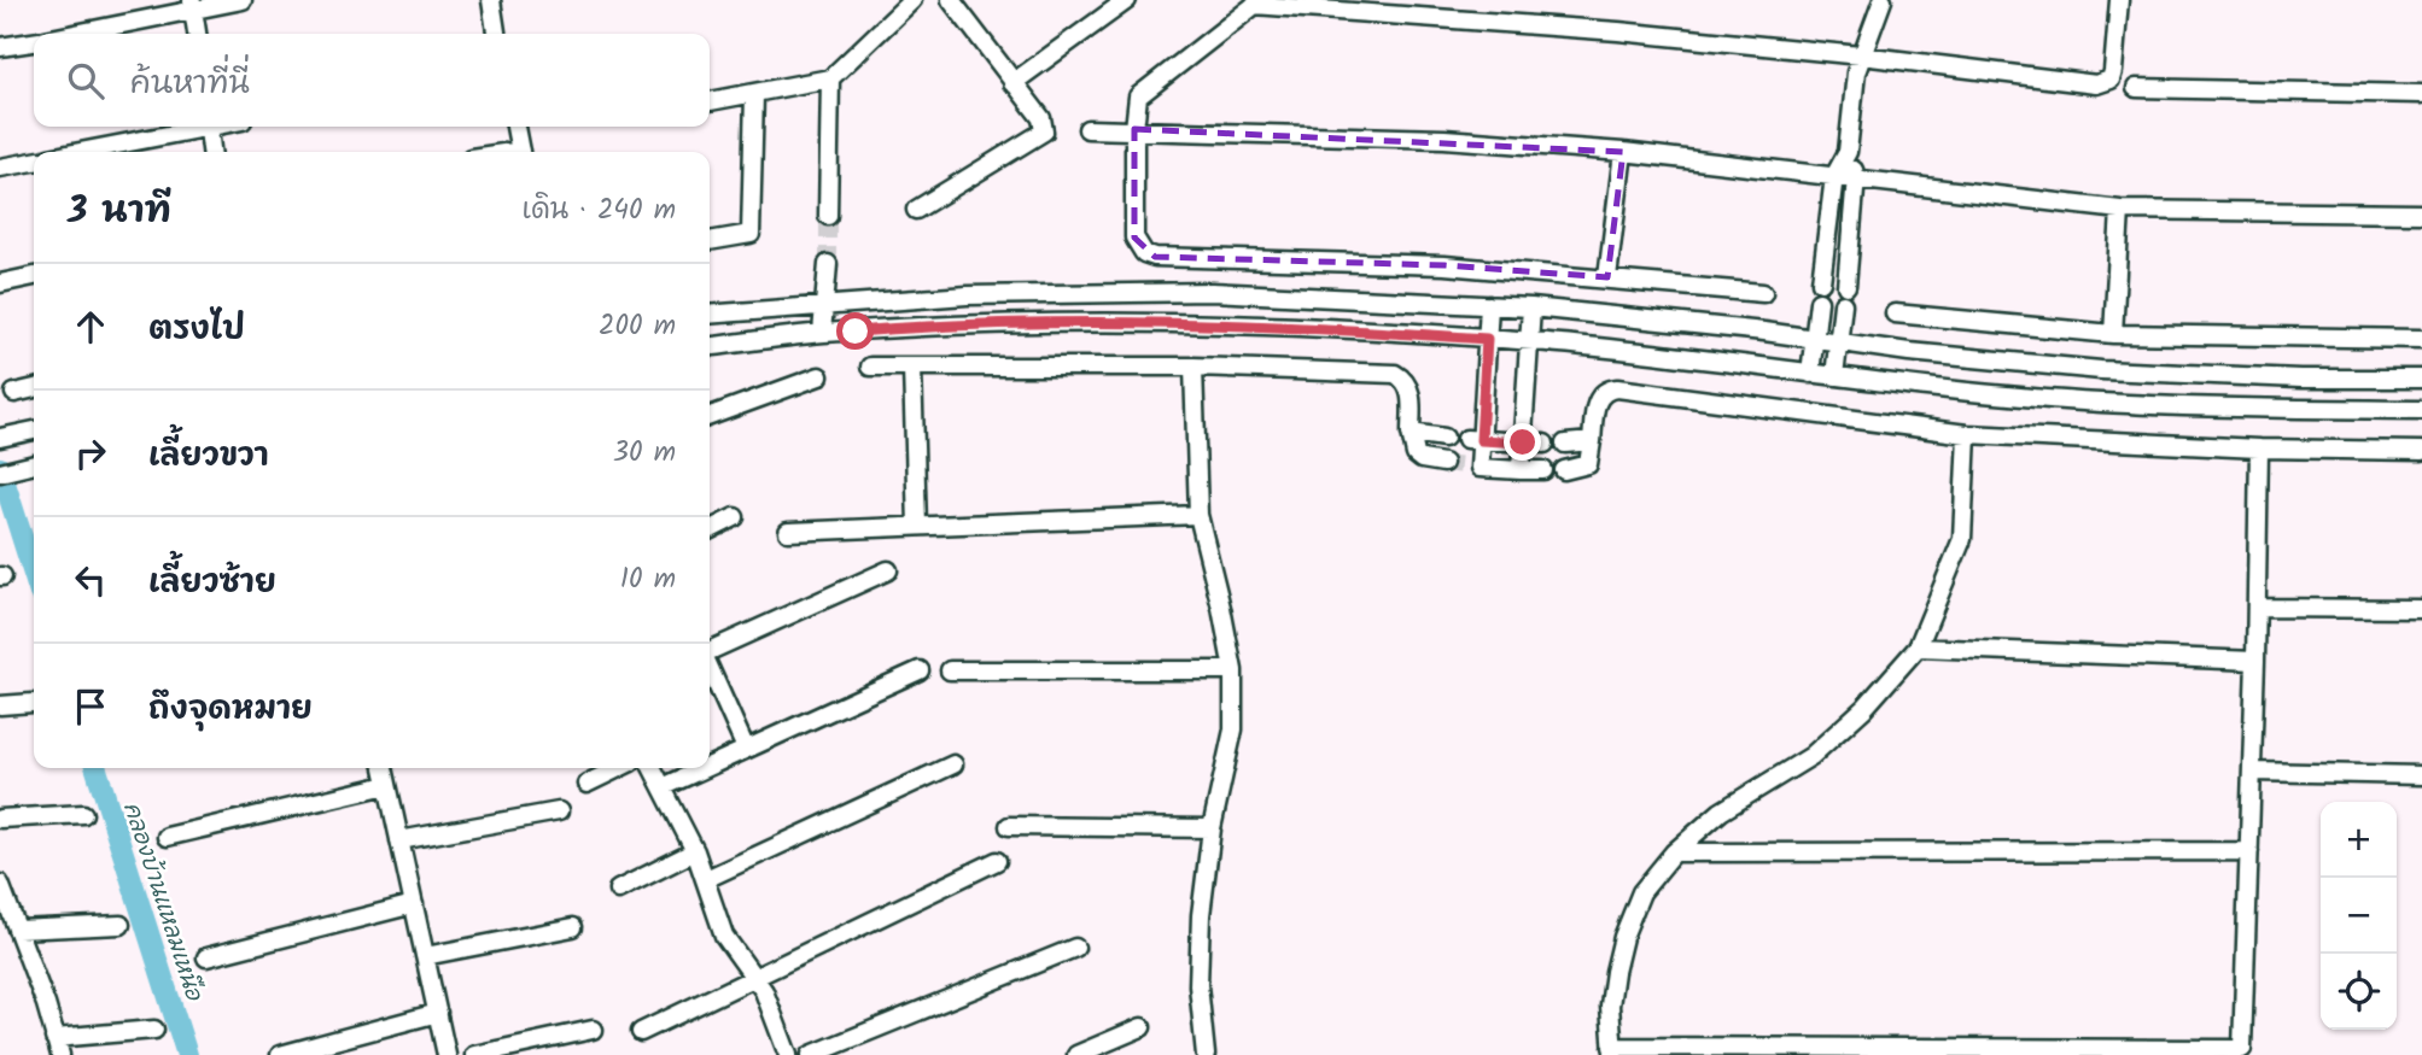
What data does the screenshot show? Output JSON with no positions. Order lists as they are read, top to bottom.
{
  "water": ["คลองบ้านแหลมเหนือ"],
  "page": {
    "search": "ค้นหาที่นี่",
    "heading": ["3 นาที", "เดิน · 240 m"],
    "list": [
      ["ตรงไป", "200 m"],
      ["เลี้ยวขวา", "30 m"],
      ["เลี้ยวซ้าย", "10 m"],
      "ถึงจุดหมาย"
    ],
    "map_buttons": ["+", "−"]
  }
}
